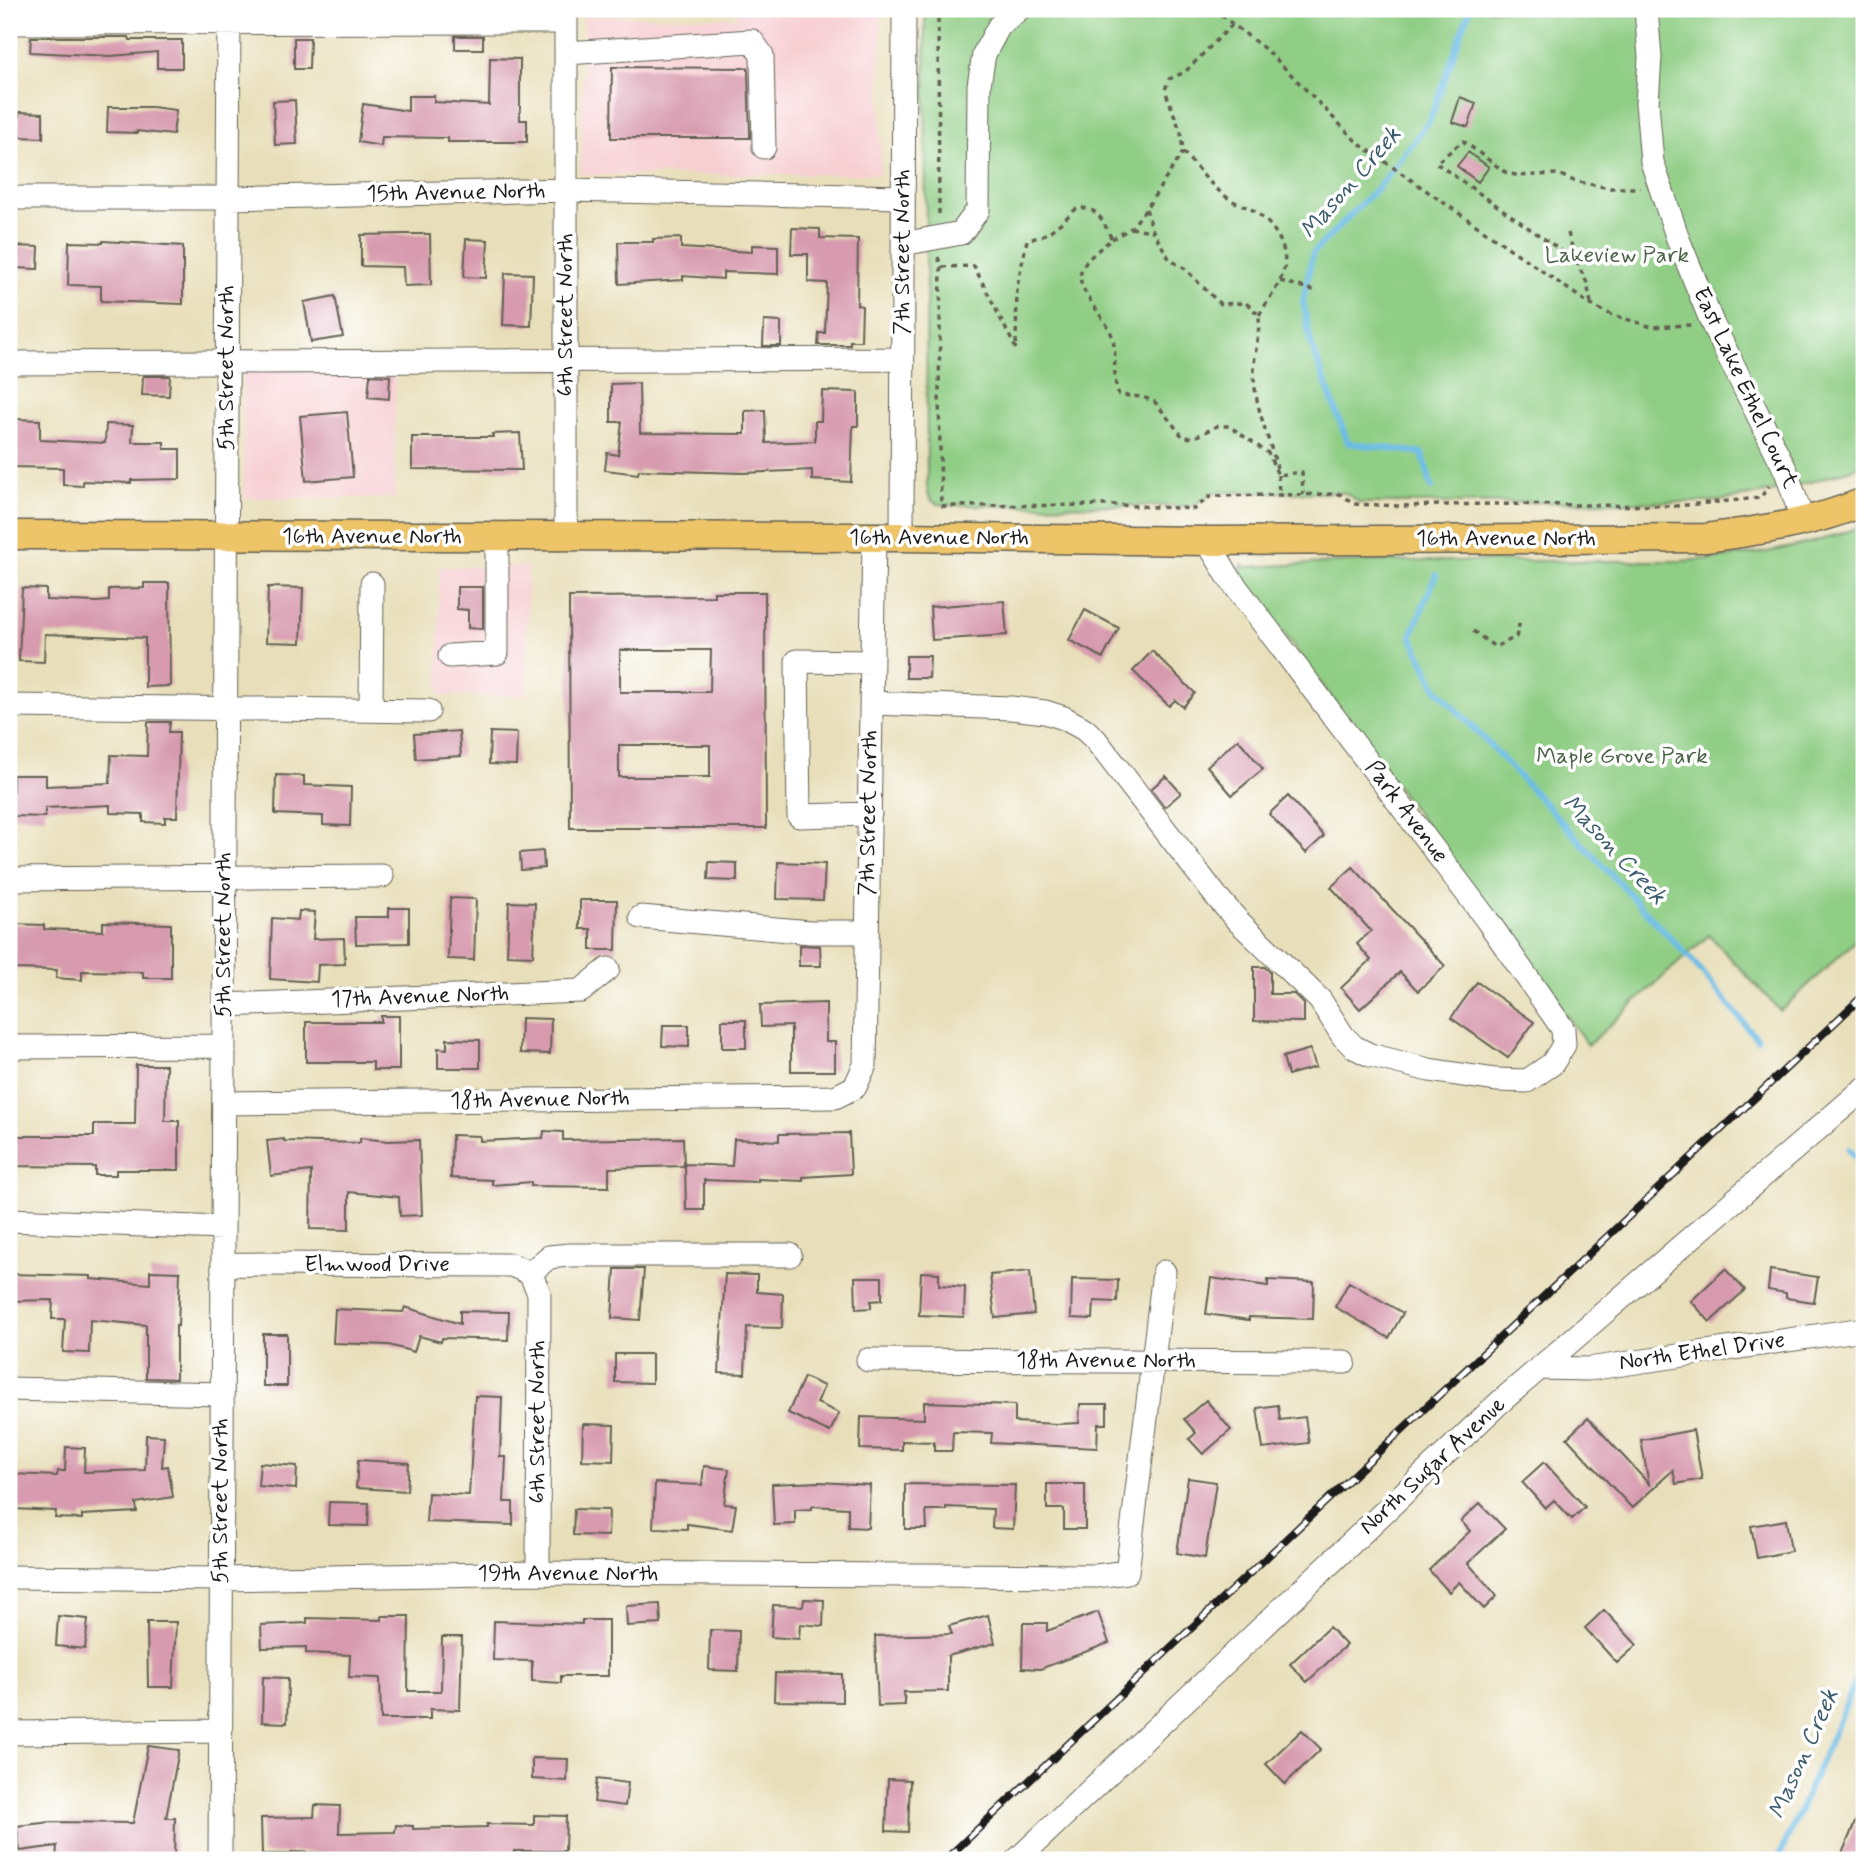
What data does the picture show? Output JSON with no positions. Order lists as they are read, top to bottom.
{
  "streets": {
    "main road": ["16th Avenue North"],
    "street": [
      "15th Avenue North",
      "7th Street North",
      "6th Street North",
      "5th Street North",
      "East Lake Ethel Court",
      "Park Avenue",
      "17th Avenue North",
      "18th Avenue North",
      "Elmwood Drive",
      "North Ethel Drive",
      "North Sugar Avenue",
      "19th Avenue North"
    ]
  },
  "crossings": [
    ["15th Avenue North", "7th Street North"],
    ["15th Avenue North", "6th Street North"],
    ["15th Avenue North", "5th Street North"],
    ["7th Street North", "16th Avenue North"],
    ["7th Street North", "Park Avenue"],
    ["7th Street North", "18th Avenue North"],
    ["6th Street North", "16th Avenue North"],
    ["6th Street North", "Elmwood Drive"],
    ["6th Street North", "19th Avenue North"],
    ["5th Street North", "16th Avenue North"],
    ["5th Street North", "17th Avenue North"],
    ["5th Street North", "18th Avenue North"],
    ["5th Street North", "Elmwood Drive"],
    ["5th Street North", "19th Avenue North"],
    ["East Lake Ethel Court", "16th Avenue North"],
    ["16th Avenue North", "Park Avenue"],
    ["18th Avenue North", "19th Avenue North"],
    ["North Ethel Drive", "North Sugar Avenue"]
  ],
  "water": ["Mason Creek"],
  "parks": ["Lakeview Park", "Maple Grove Park"]
}
